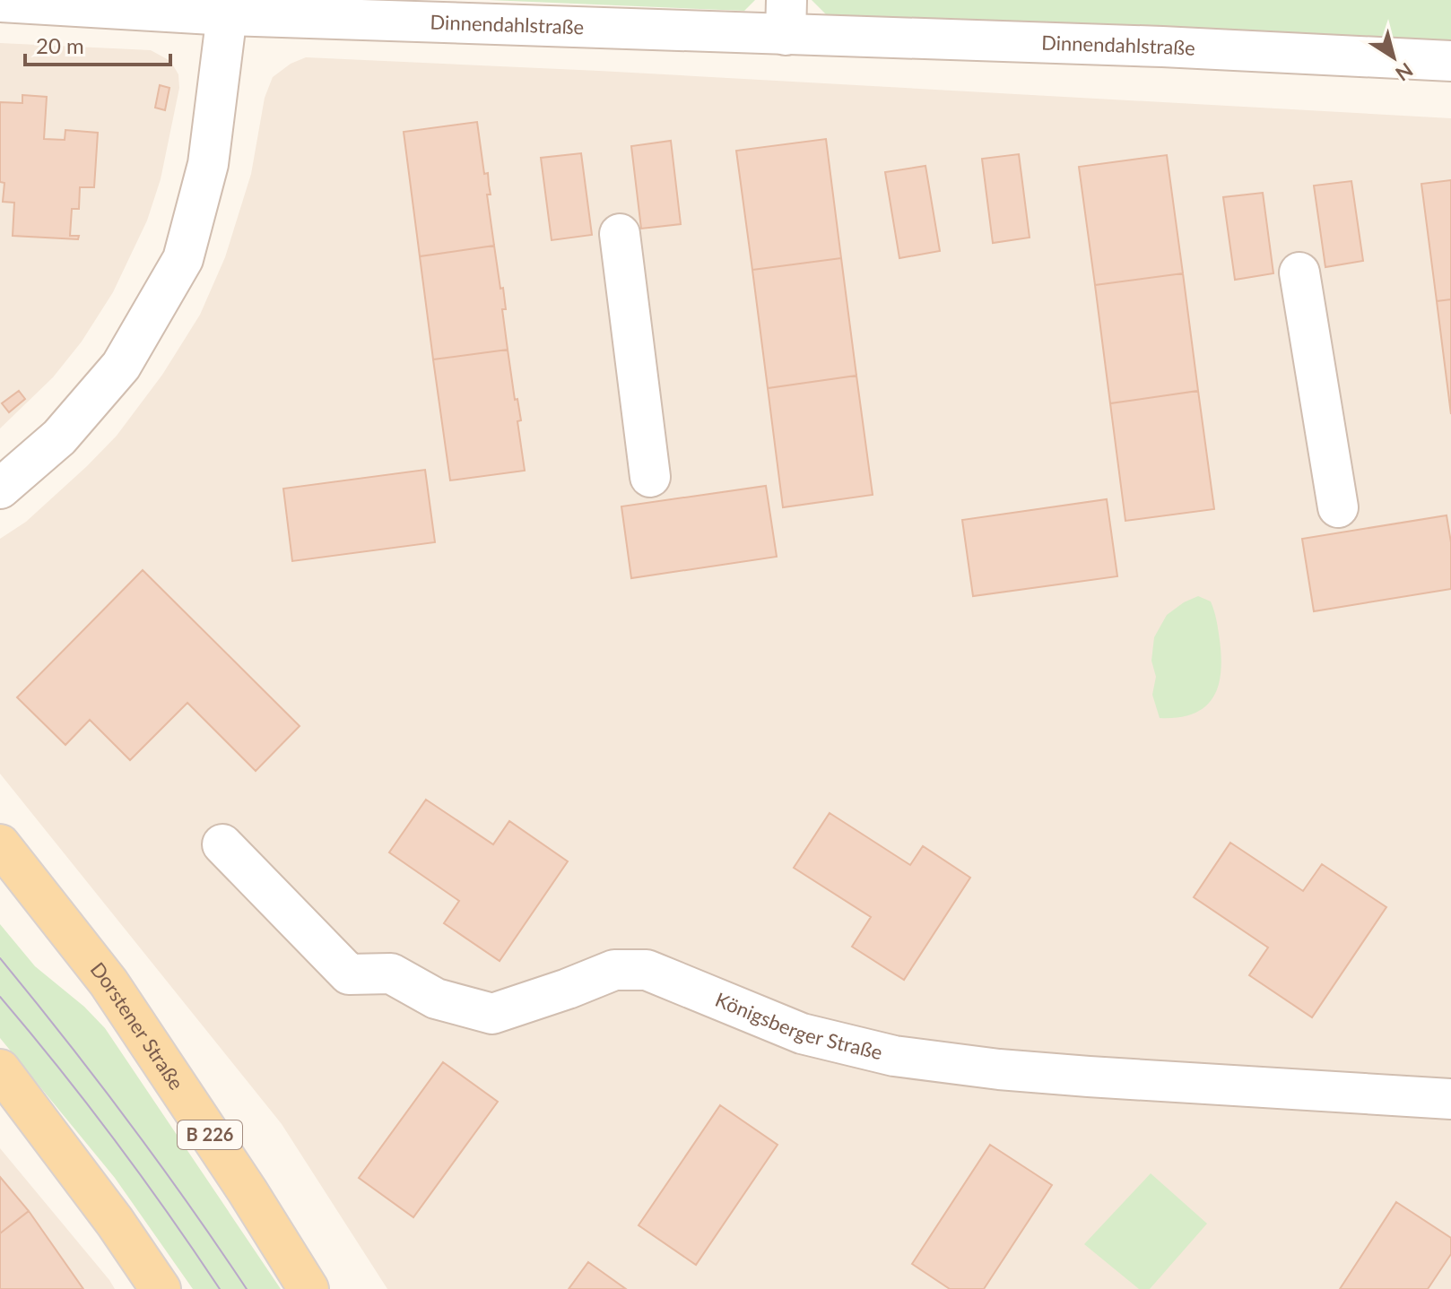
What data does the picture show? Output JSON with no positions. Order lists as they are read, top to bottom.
{
  "streets": {
    "main road": ["Dorstener Straße", "B 226"],
    "street": ["Dinnendahlstraße", "Königsberger Straße"]
  },
  "scale_bar": "20 m",
  "north": "bottom right"
}
